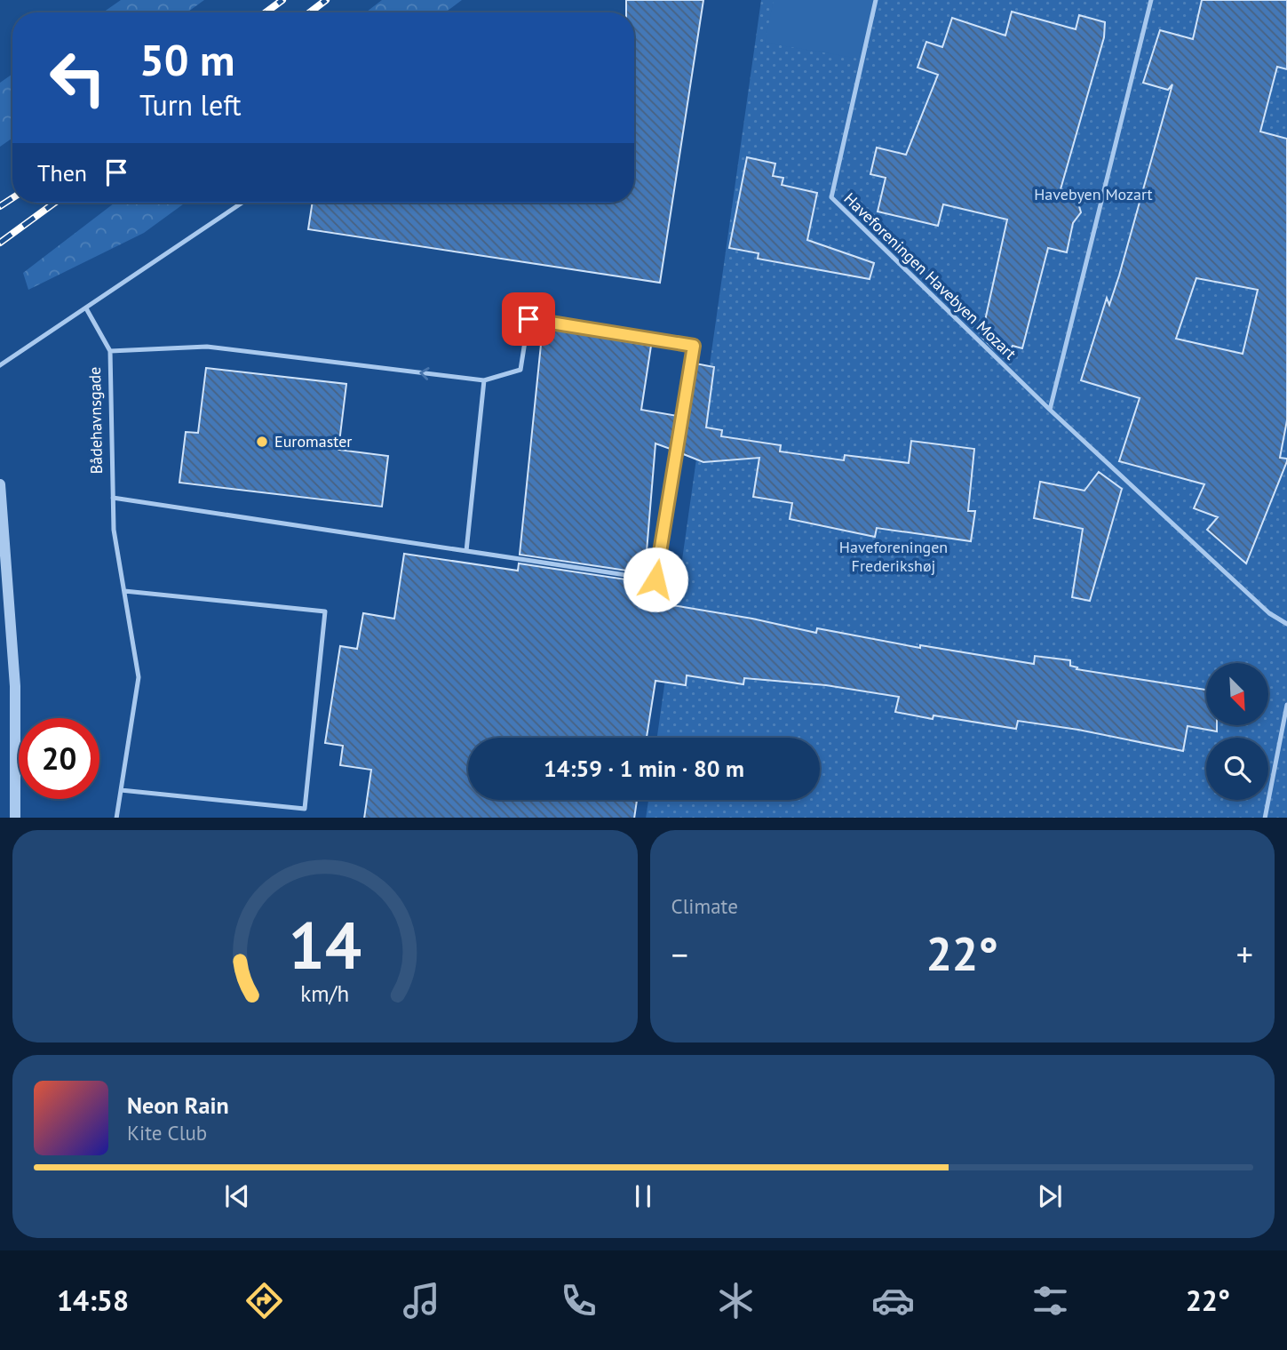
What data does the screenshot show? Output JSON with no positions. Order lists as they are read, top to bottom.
{
  "streets": {
    "lane": ["Haveforeningen Havebyen Mozart", "Bådehavnsgade"]
  },
  "parks": ["Havebyen Mozart", "Haveforeningen Frederikshøj"],
  "places": ["Euromaster"],
  "north": "bottom right",
  "page": {
    "turn": ["50 m", "Turn left"],
    "then": "Then",
    "limit": "20",
    "trip": "14:59 · 1 min · 80 m",
    "tile": "Climate",
    "heat": ["−", "22°", "+"],
    "song": ["Neon Rain", "Kite Club"],
    "tabs": ["14:58", "22°"],
    "gauge": ["14", "km/h"]
  }
}
